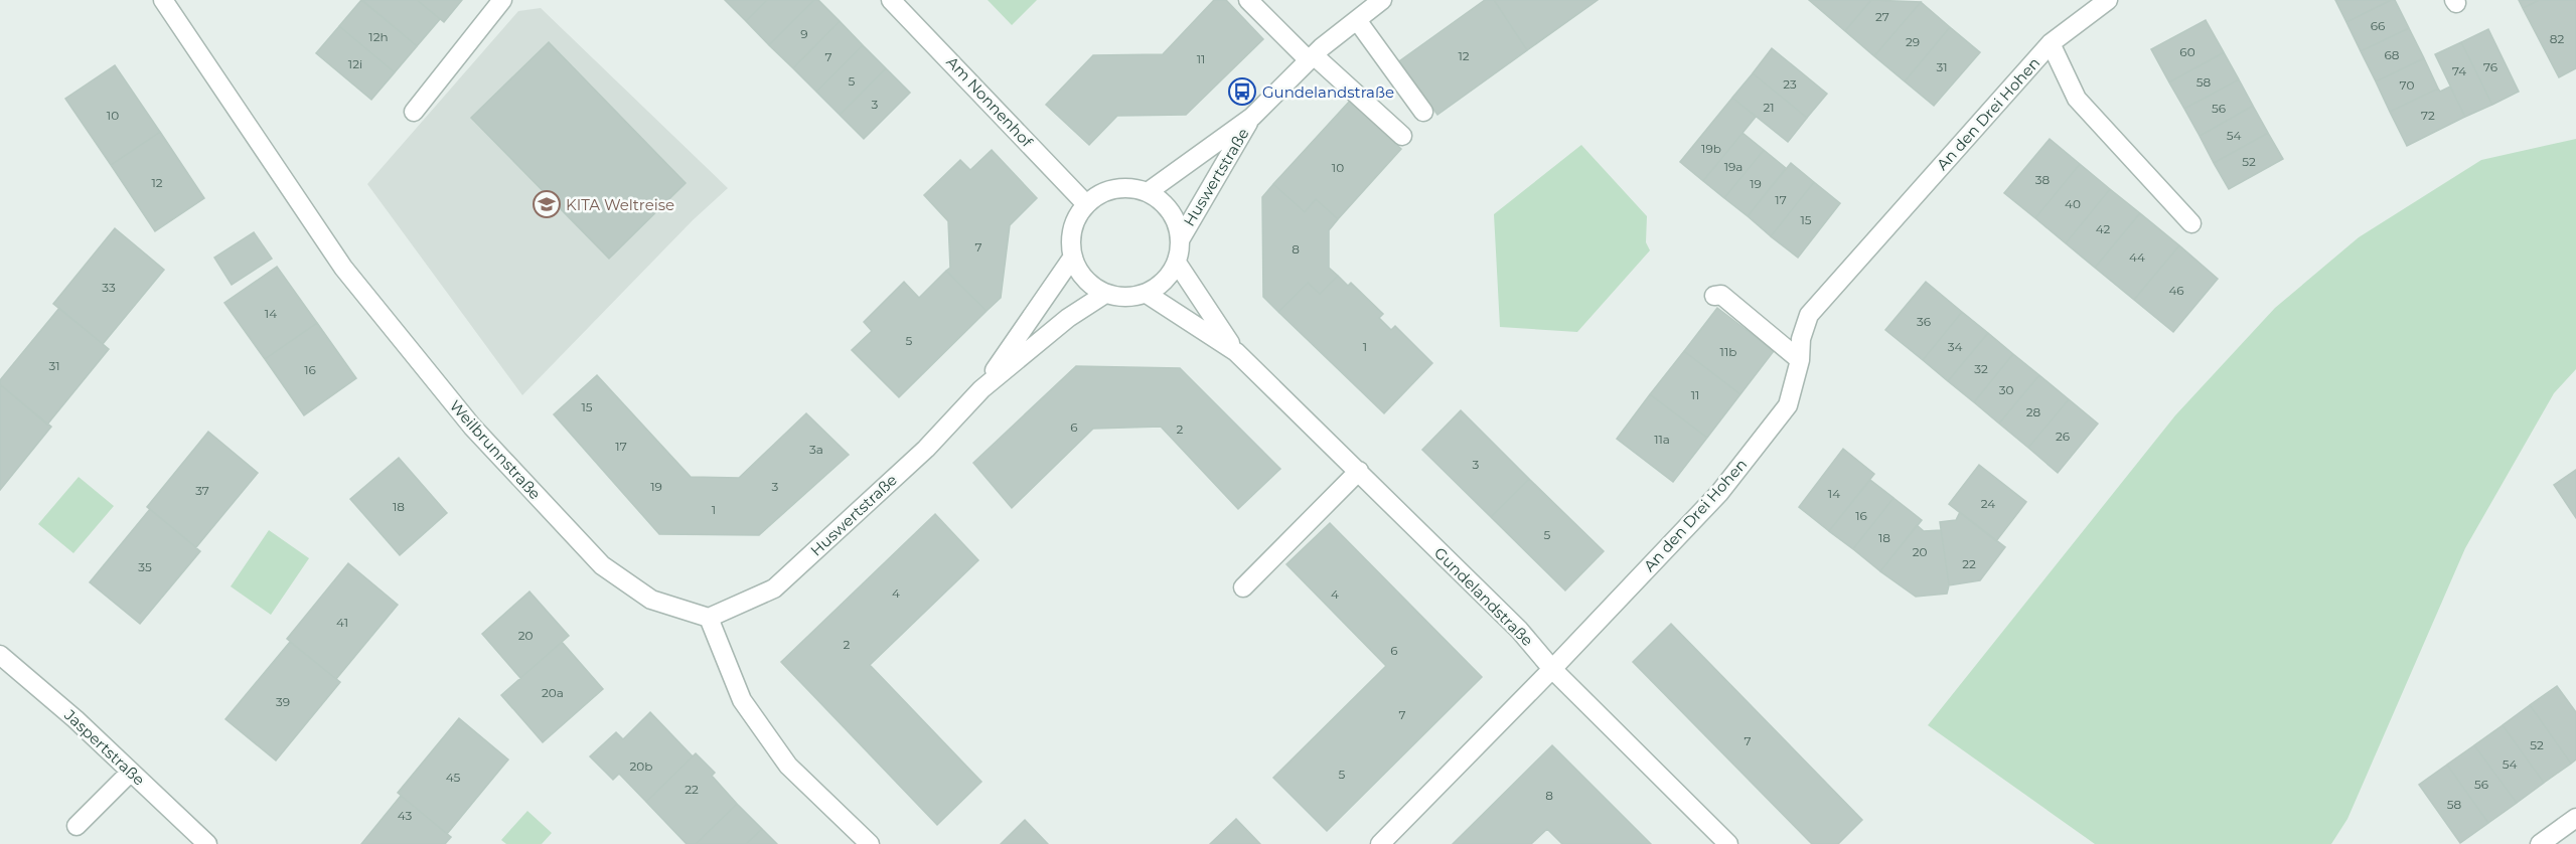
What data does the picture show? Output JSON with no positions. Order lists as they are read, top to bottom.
{
  "streets": {
    "street": [
      "Am Nonnenhof",
      "An den Drei Hohen",
      "Huswertstraße",
      "Weilbrunnstraße",
      "Gundelandstraße",
      "Jaspertstraße"
    ]
  },
  "crossings": [
    ["Am Nonnenhof", "Huswertstraße"],
    ["Am Nonnenhof", "Gundelandstraße"],
    ["An den Drei Hohen", "Gundelandstraße"],
    ["Huswertstraße", "Weilbrunnstraße"],
    ["Huswertstraße", "Gundelandstraße"]
  ],
  "places": {
    "bus stop": ["Gundelandstraße"],
    "school or university": ["KITA Weltreise"]
  },
  "house_numbers": [
    "27",
    "66",
    "9",
    "12h",
    "82",
    "29",
    "60",
    "68",
    "12",
    "7",
    "11",
    "12i",
    "31",
    "76",
    "74",
    "5",
    "58",
    "23",
    "70",
    "3",
    "21",
    "56",
    "10",
    "72",
    "54",
    "19b",
    "52",
    "19a",
    "10",
    "38",
    "12",
    "19",
    "17",
    "40",
    "15",
    "42",
    "7",
    "8",
    "44",
    "33",
    "46",
    "14",
    "36",
    "5",
    "1",
    "34",
    "11b",
    "31",
    "32",
    "16",
    "30",
    "11",
    "15",
    "28",
    "6",
    "2",
    "26",
    "11a",
    "17",
    "3a",
    "3",
    "19",
    "3",
    "37",
    "14",
    "24",
    "18",
    "1",
    "16",
    "5",
    "18",
    "20",
    "22",
    "35",
    "4",
    "4",
    "41",
    "20",
    "2",
    "6",
    "20a",
    "39",
    "7",
    "7",
    "52",
    "54",
    "20b",
    "5",
    "45",
    "56",
    "22",
    "8",
    "58",
    "43"
  ]
}
